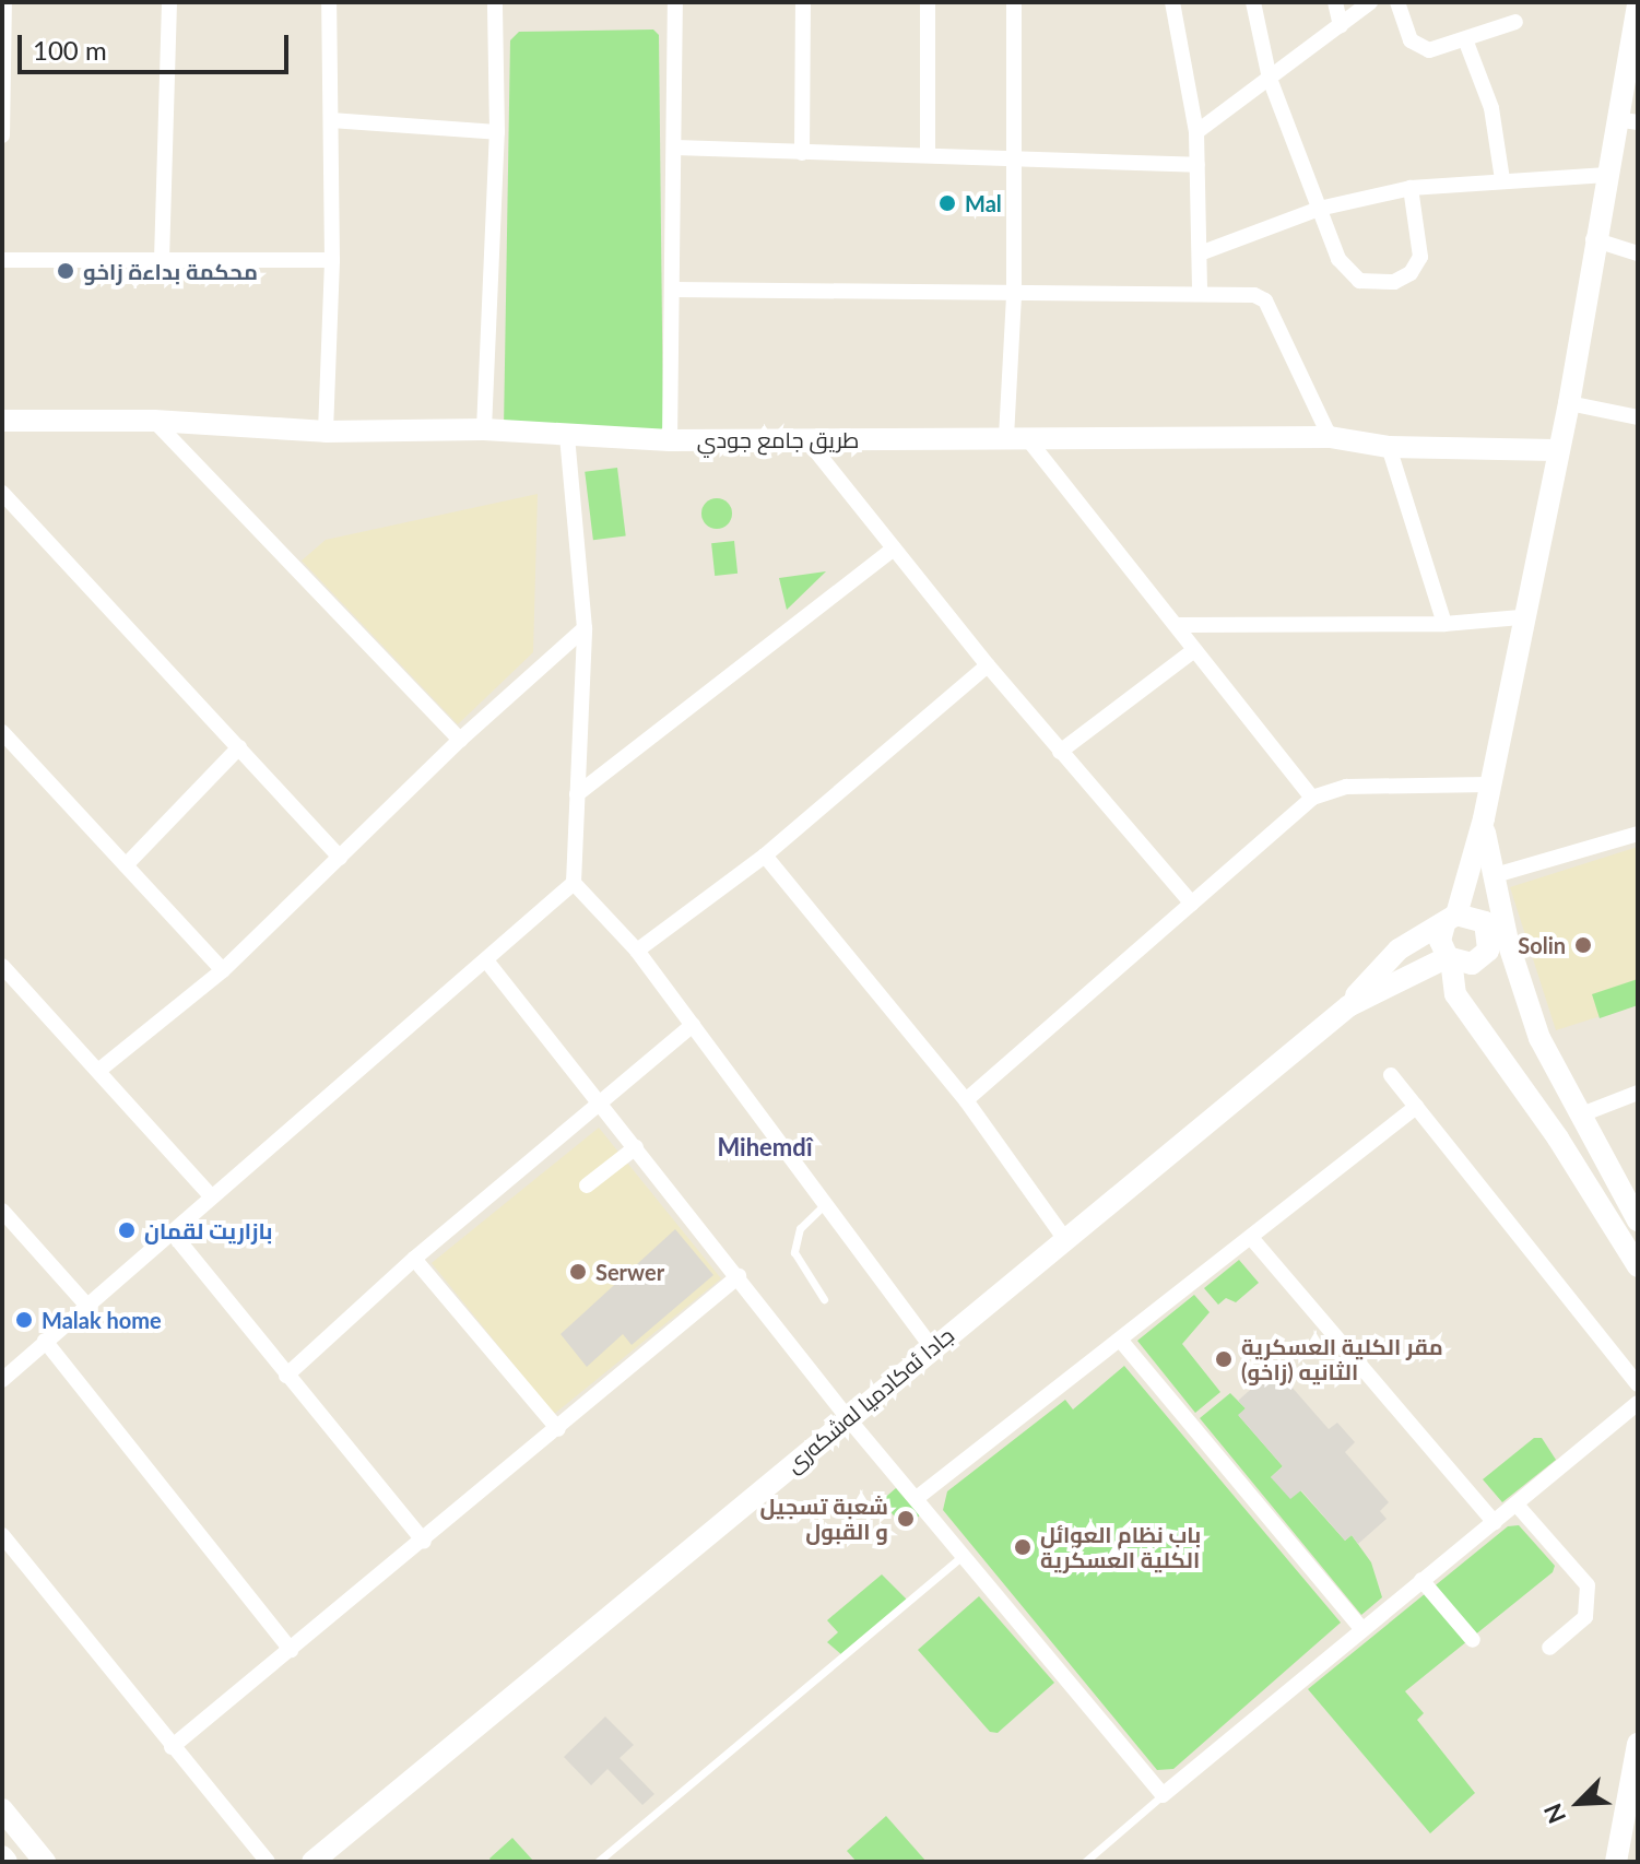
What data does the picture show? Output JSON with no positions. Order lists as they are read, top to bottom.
{
  "streets": {
    "main road": ["طريق جامع جودي", "جادا ئه‌كادميا له‌شكه‌رى"]
  },
  "districts": ["Mihemdî"],
  "places": [
    "Mal",
    "محكمة بداءة زاخو",
    "Solin",
    "بازاريت لقمان",
    "Serwer",
    "Malak home",
    "مقر الكلية العسكرية الثانيه (زاخو)",
    "شعبة تسجيل و القبول",
    "باب نظام العوائل الكلية العسكرية"
  ],
  "scale_bar": "100 m",
  "north": "bottom left"
}
